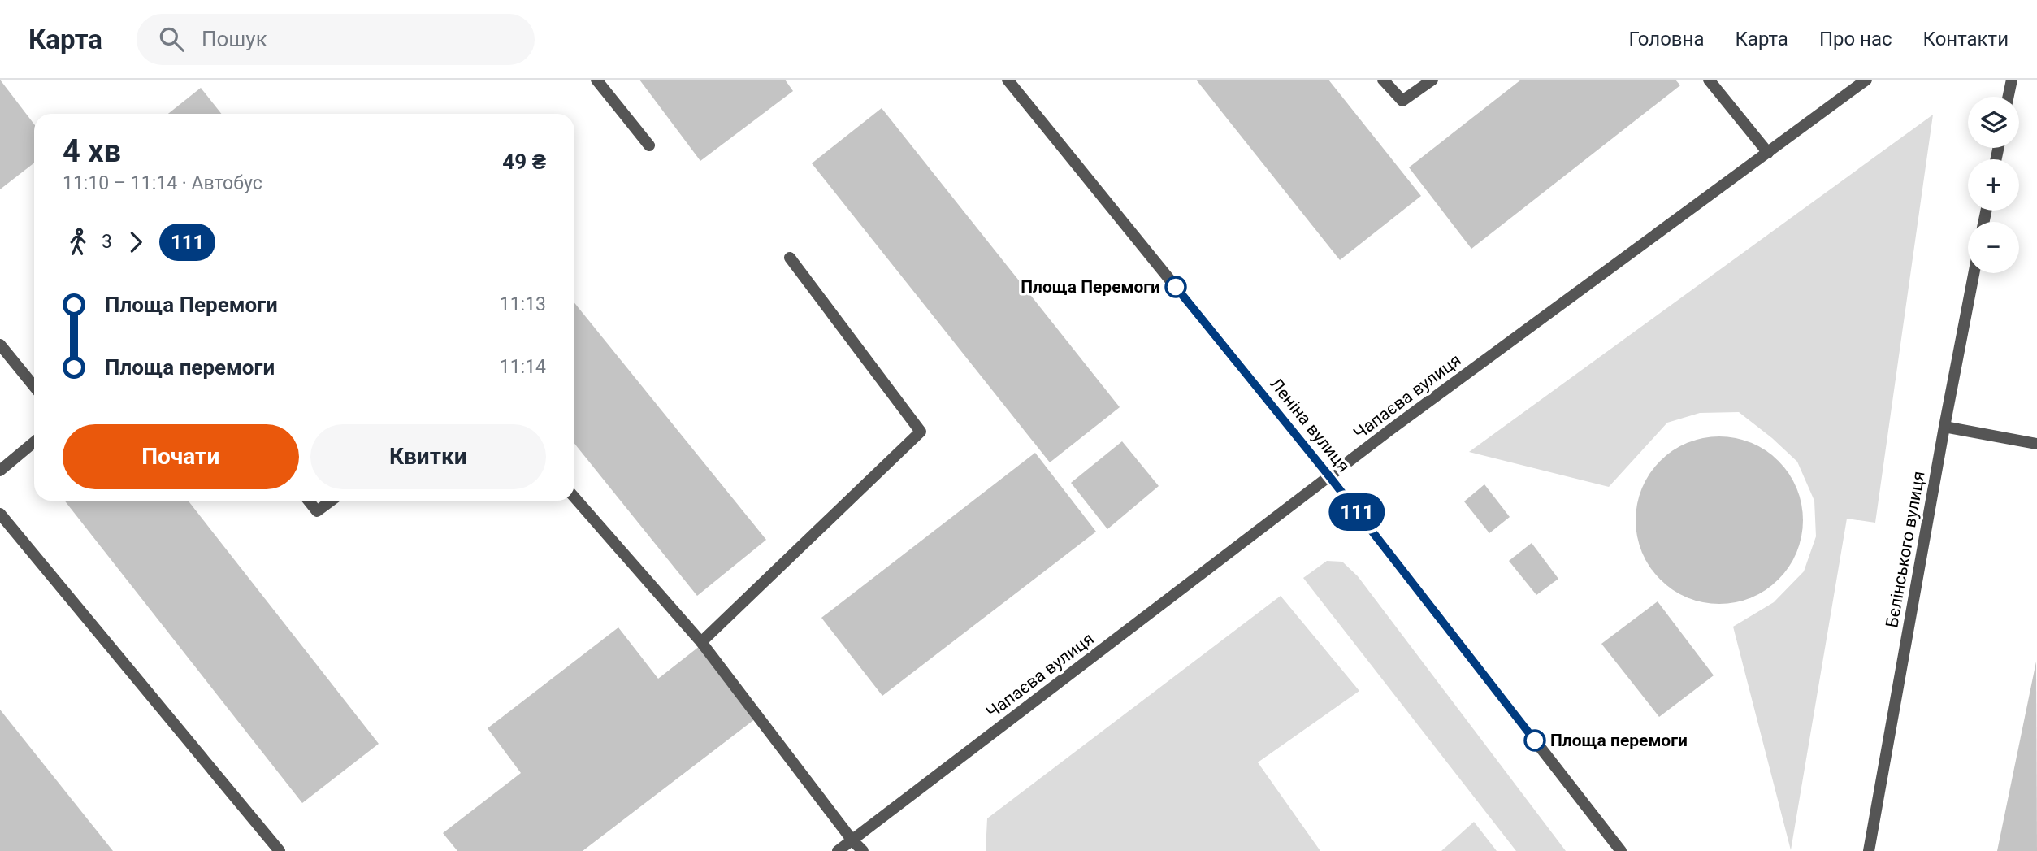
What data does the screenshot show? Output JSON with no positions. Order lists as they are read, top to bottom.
{
  "streets": {
    "street": ["Чапаєва вулиця", "Леніна вулиця", "Бєлінського вулиця"]
  },
  "crossings": [
    ["Чапаєва вулиця", "Леніна вулиця"]
  ],
  "places": ["Площа Перемоги", "Площа перемоги"],
  "lines": ["bus line 111"],
  "page": {
    "header": "Карта",
    "search": "Пошук",
    "nav": [
      "Головна",
      "Карта",
      "Про нас",
      "Контакти"
    ],
    "on_map": "111",
    "map_buttons": ["+", "−"],
    "heading": ["4 хв", "11:10 – 11:14 · Автобус", "49 ₴"],
    "legs": ["3", "111"],
    "list": [
      {
        "name": "Площа Перемоги",
        "value": "11:13"
      },
      {
        "name": "Площа перемоги",
        "value": "11:14"
      }
    ],
    "buttons": ["Почати", "Квитки"]
  }
}
